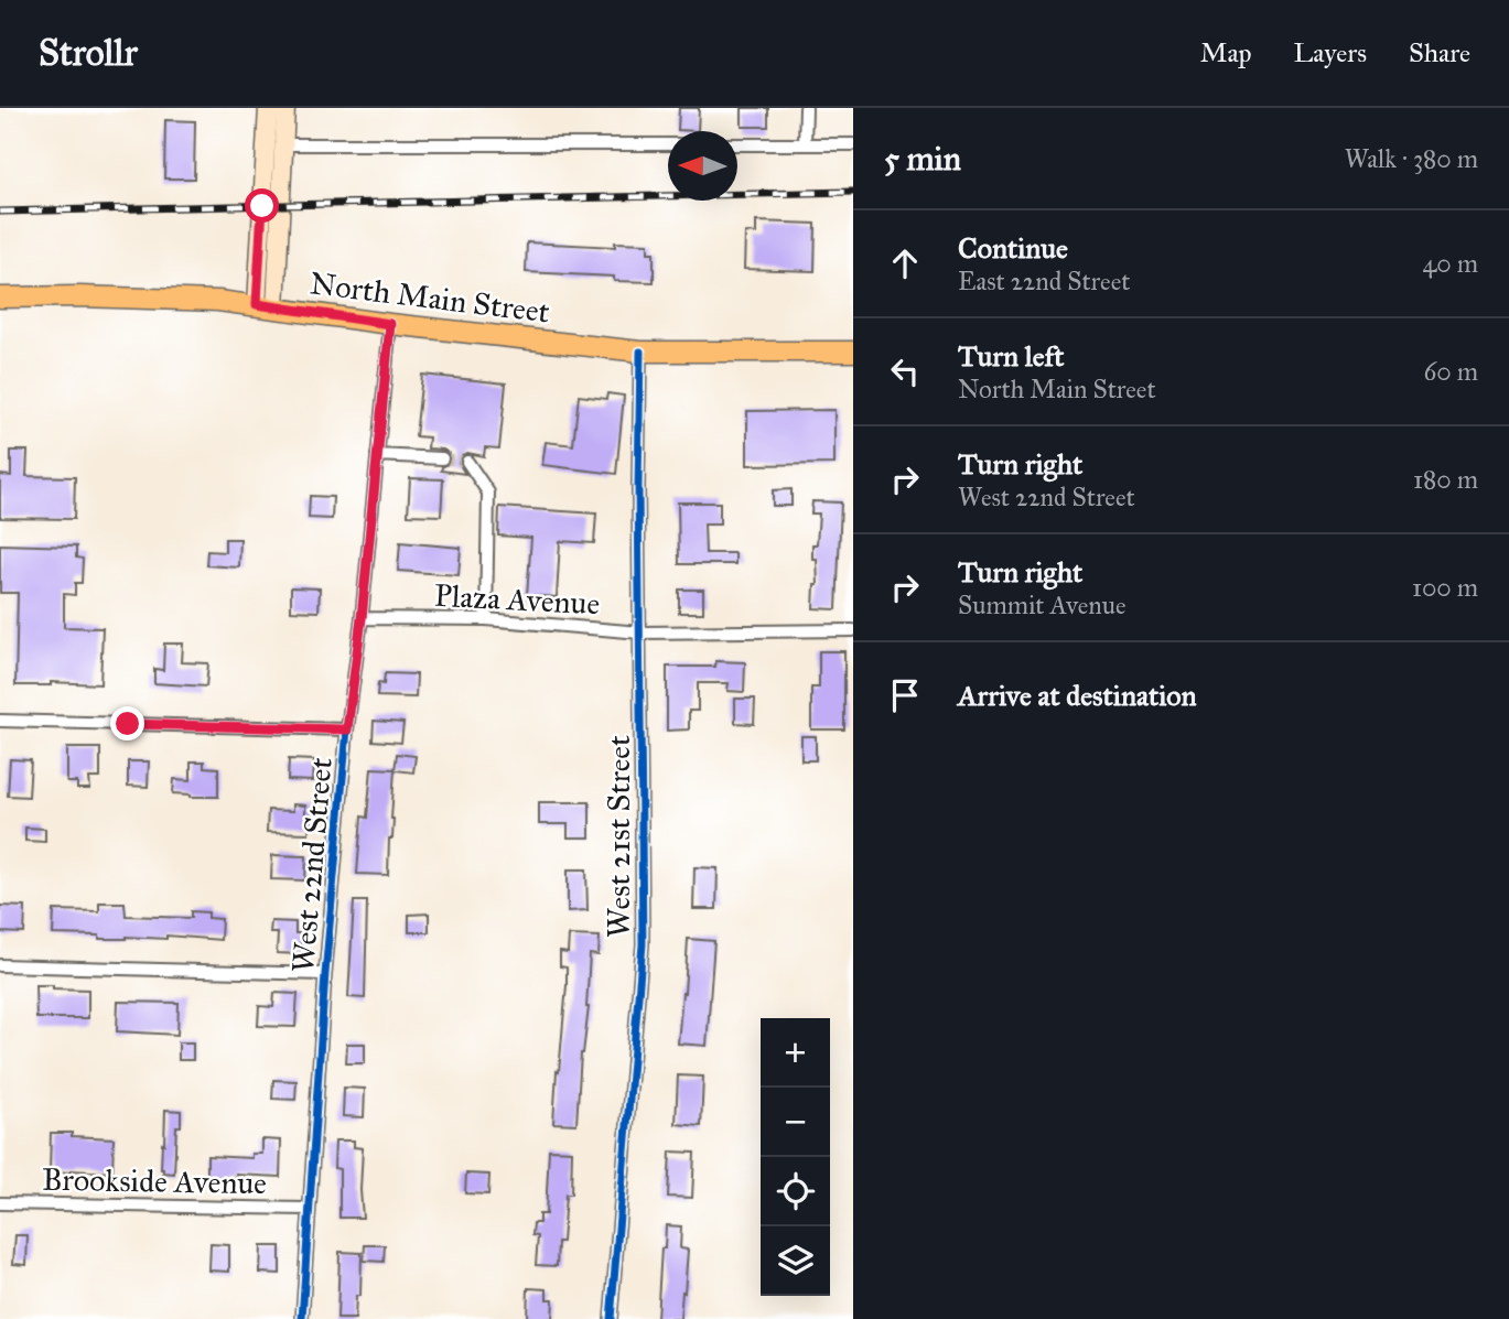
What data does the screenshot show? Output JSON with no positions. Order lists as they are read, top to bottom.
{
  "streets": {
    "main road": ["North Main Street"],
    "street": [
      "Plaza Avenue",
      "West 21st Street",
      "West 22nd Street",
      "Brookside Avenue"
    ]
  },
  "crossings": [
    ["North Main Street", "West 21st Street"],
    ["North Main Street", "West 22nd Street"],
    ["Plaza Avenue", "West 21st Street"],
    ["Plaza Avenue", "West 22nd Street"],
    ["West 22nd Street", "Brookside Avenue"]
  ],
  "north": "left",
  "page": {
    "header": "Strollr",
    "nav": ["Map", "Layers", "Share"],
    "heading": ["5 min", "Walk · 380 m"],
    "list": [
      ["Continue", "East 22nd Street", "40 m"],
      ["Turn left", "North Main Street", "60 m"],
      ["Turn right", "West 22nd Street", "180 m"],
      ["Turn right", "Summit Avenue", "100 m"],
      "Arrive at destination"
    ],
    "map_buttons": ["+", "−"]
  }
}
